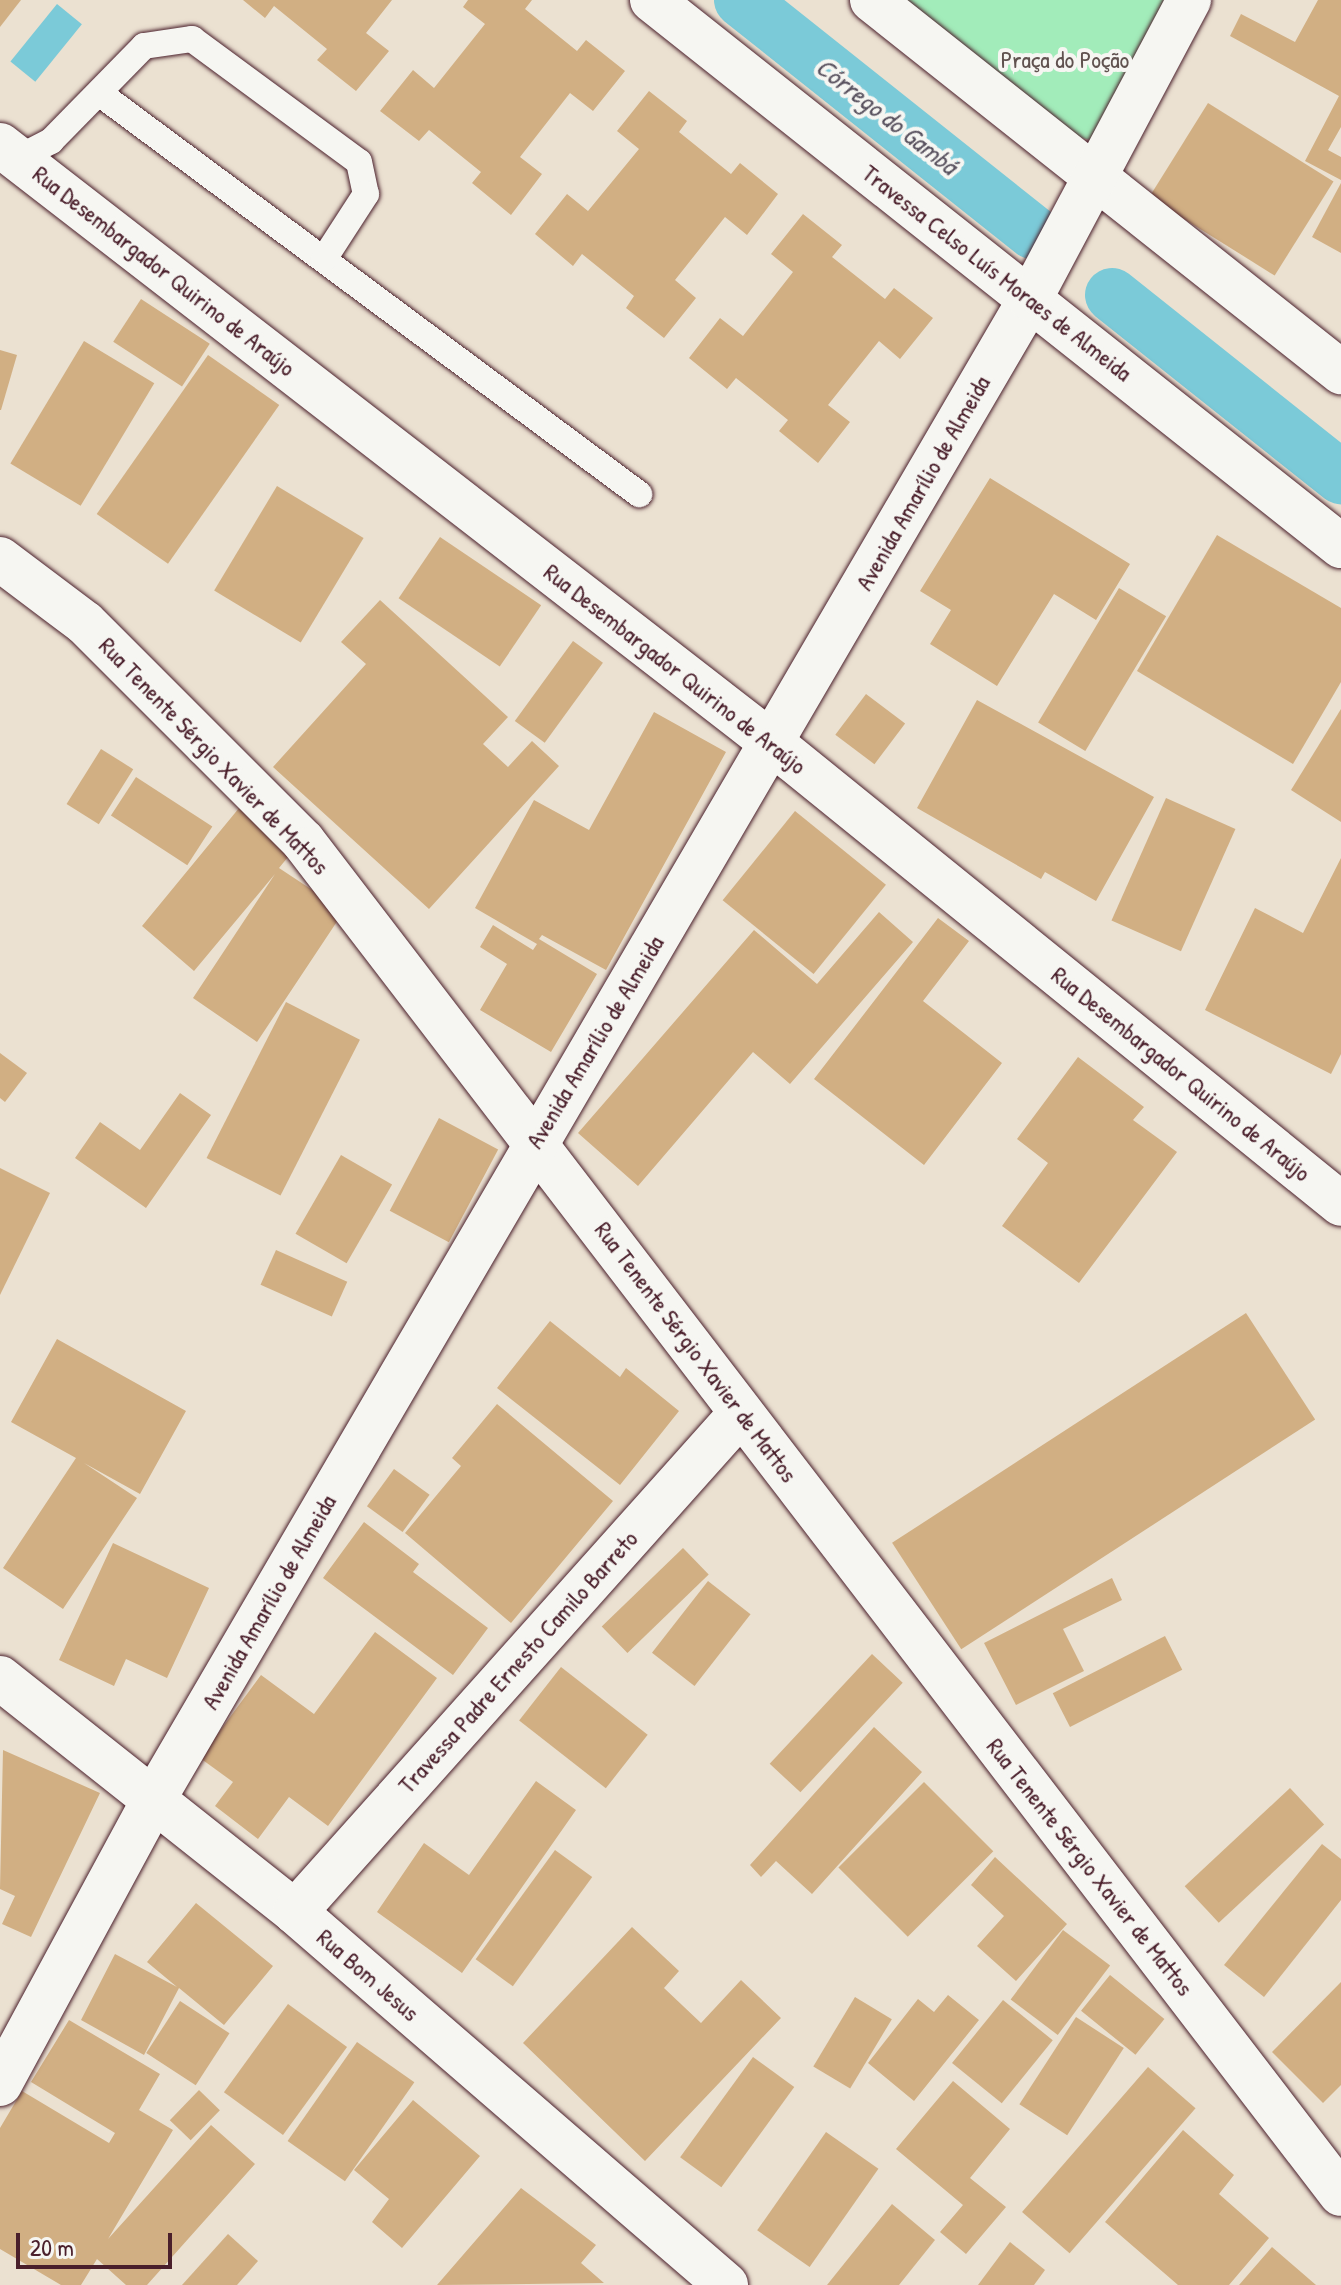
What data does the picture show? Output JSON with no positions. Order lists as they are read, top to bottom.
{
  "streets": {
    "street": [
      "Rua Desembargador Quirino de Araújo",
      "Travessa Celso Luís Moraes de Almeida",
      "Avenida Amarílio de Almeida",
      "Rua Tenente Sérgio Xavier de Mattos",
      "Travessa Padre Ernesto Camilo Barreto",
      "Rua Bom Jesus"
    ]
  },
  "crossings": [
    ["Rua Desembargador Quirino de Araújo", "Avenida Amarílio de Almeida"],
    ["Travessa Celso Luís Moraes de Almeida", "Avenida Amarílio de Almeida"],
    ["Avenida Amarílio de Almeida", "Rua Tenente Sérgio Xavier de Mattos"],
    ["Avenida Amarílio de Almeida", "Rua Bom Jesus"],
    ["Rua Tenente Sérgio Xavier de Mattos", "Travessa Padre Ernesto Camilo Barreto"],
    ["Travessa Padre Ernesto Camilo Barreto", "Rua Bom Jesus"]
  ],
  "water": ["Córrego do Gambá"],
  "parks": ["Praça do Poção"],
  "scale_bar": "20 m"
}
